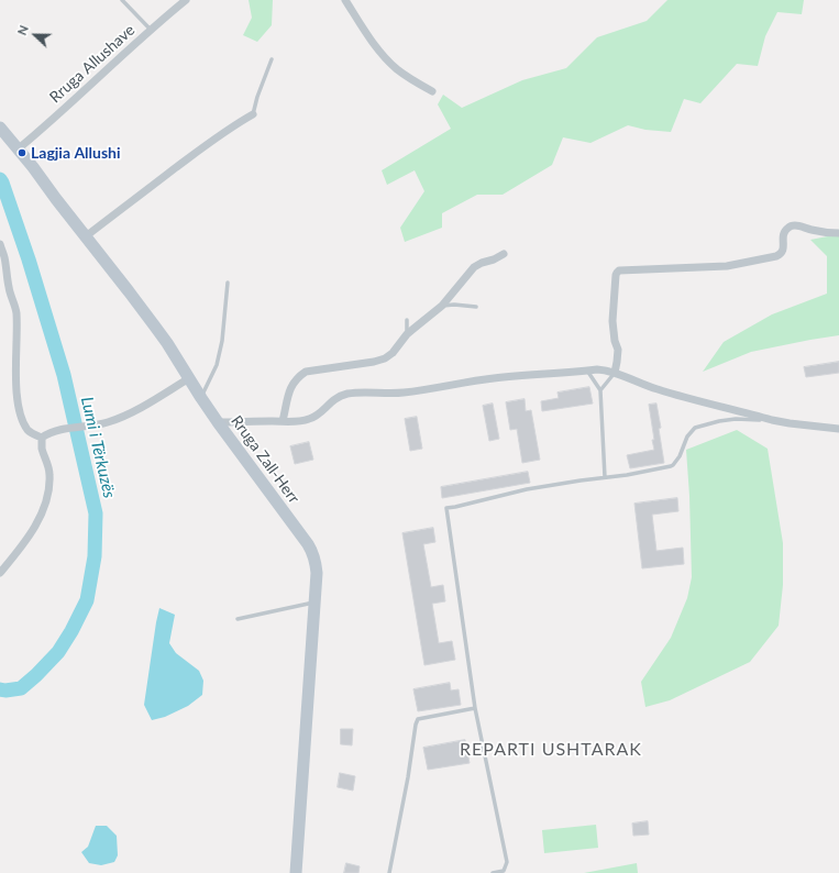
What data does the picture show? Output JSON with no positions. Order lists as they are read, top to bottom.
{
  "streets": {
    "main road": ["Rruga Zall-Herr"],
    "street": ["Rruga Allushave"]
  },
  "crossings": [
    ["Rruga Allushave", "Rruga Zall-Herr"]
  ],
  "districts": ["REPARTI USHTARAK"],
  "water": ["Lumi i Tërkuzës"],
  "places": ["Lagjia Allushi"],
  "north": "left"
}
